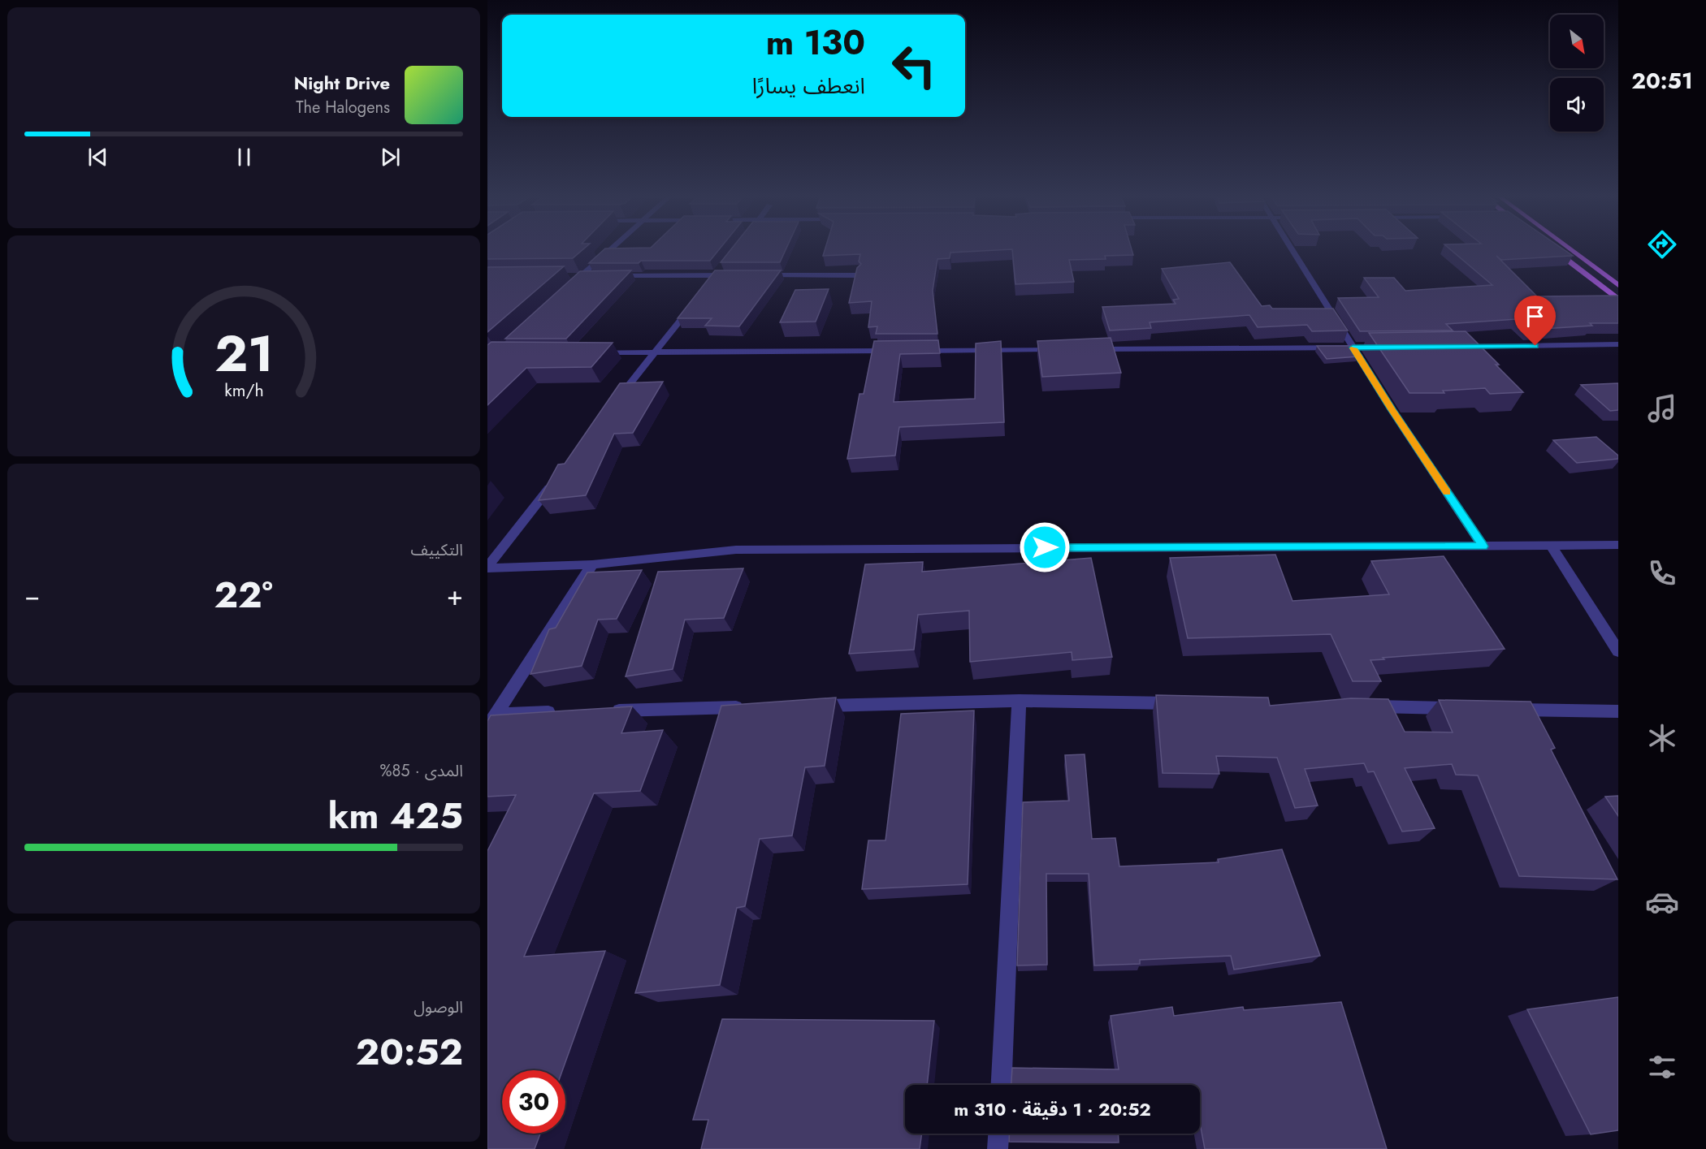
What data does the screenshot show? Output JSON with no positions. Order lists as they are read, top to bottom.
{
  "north": "bottom right",
  "page": {
    "tabs": "20:51",
    "turn": ["130 m", "انعطف يسارًا"],
    "song": ["Night Drive", "The Halogens"],
    "tile": [
      "التكييف",
      ["المدى · 85%", "425 km"],
      ["الوصول", "20:52"]
    ],
    "heat": ["−", "22°", "+"],
    "limit": "30",
    "trip": "20:52 · 1 دقيقة · 310 m",
    "gauge": ["21", "km/h"]
  }
}
